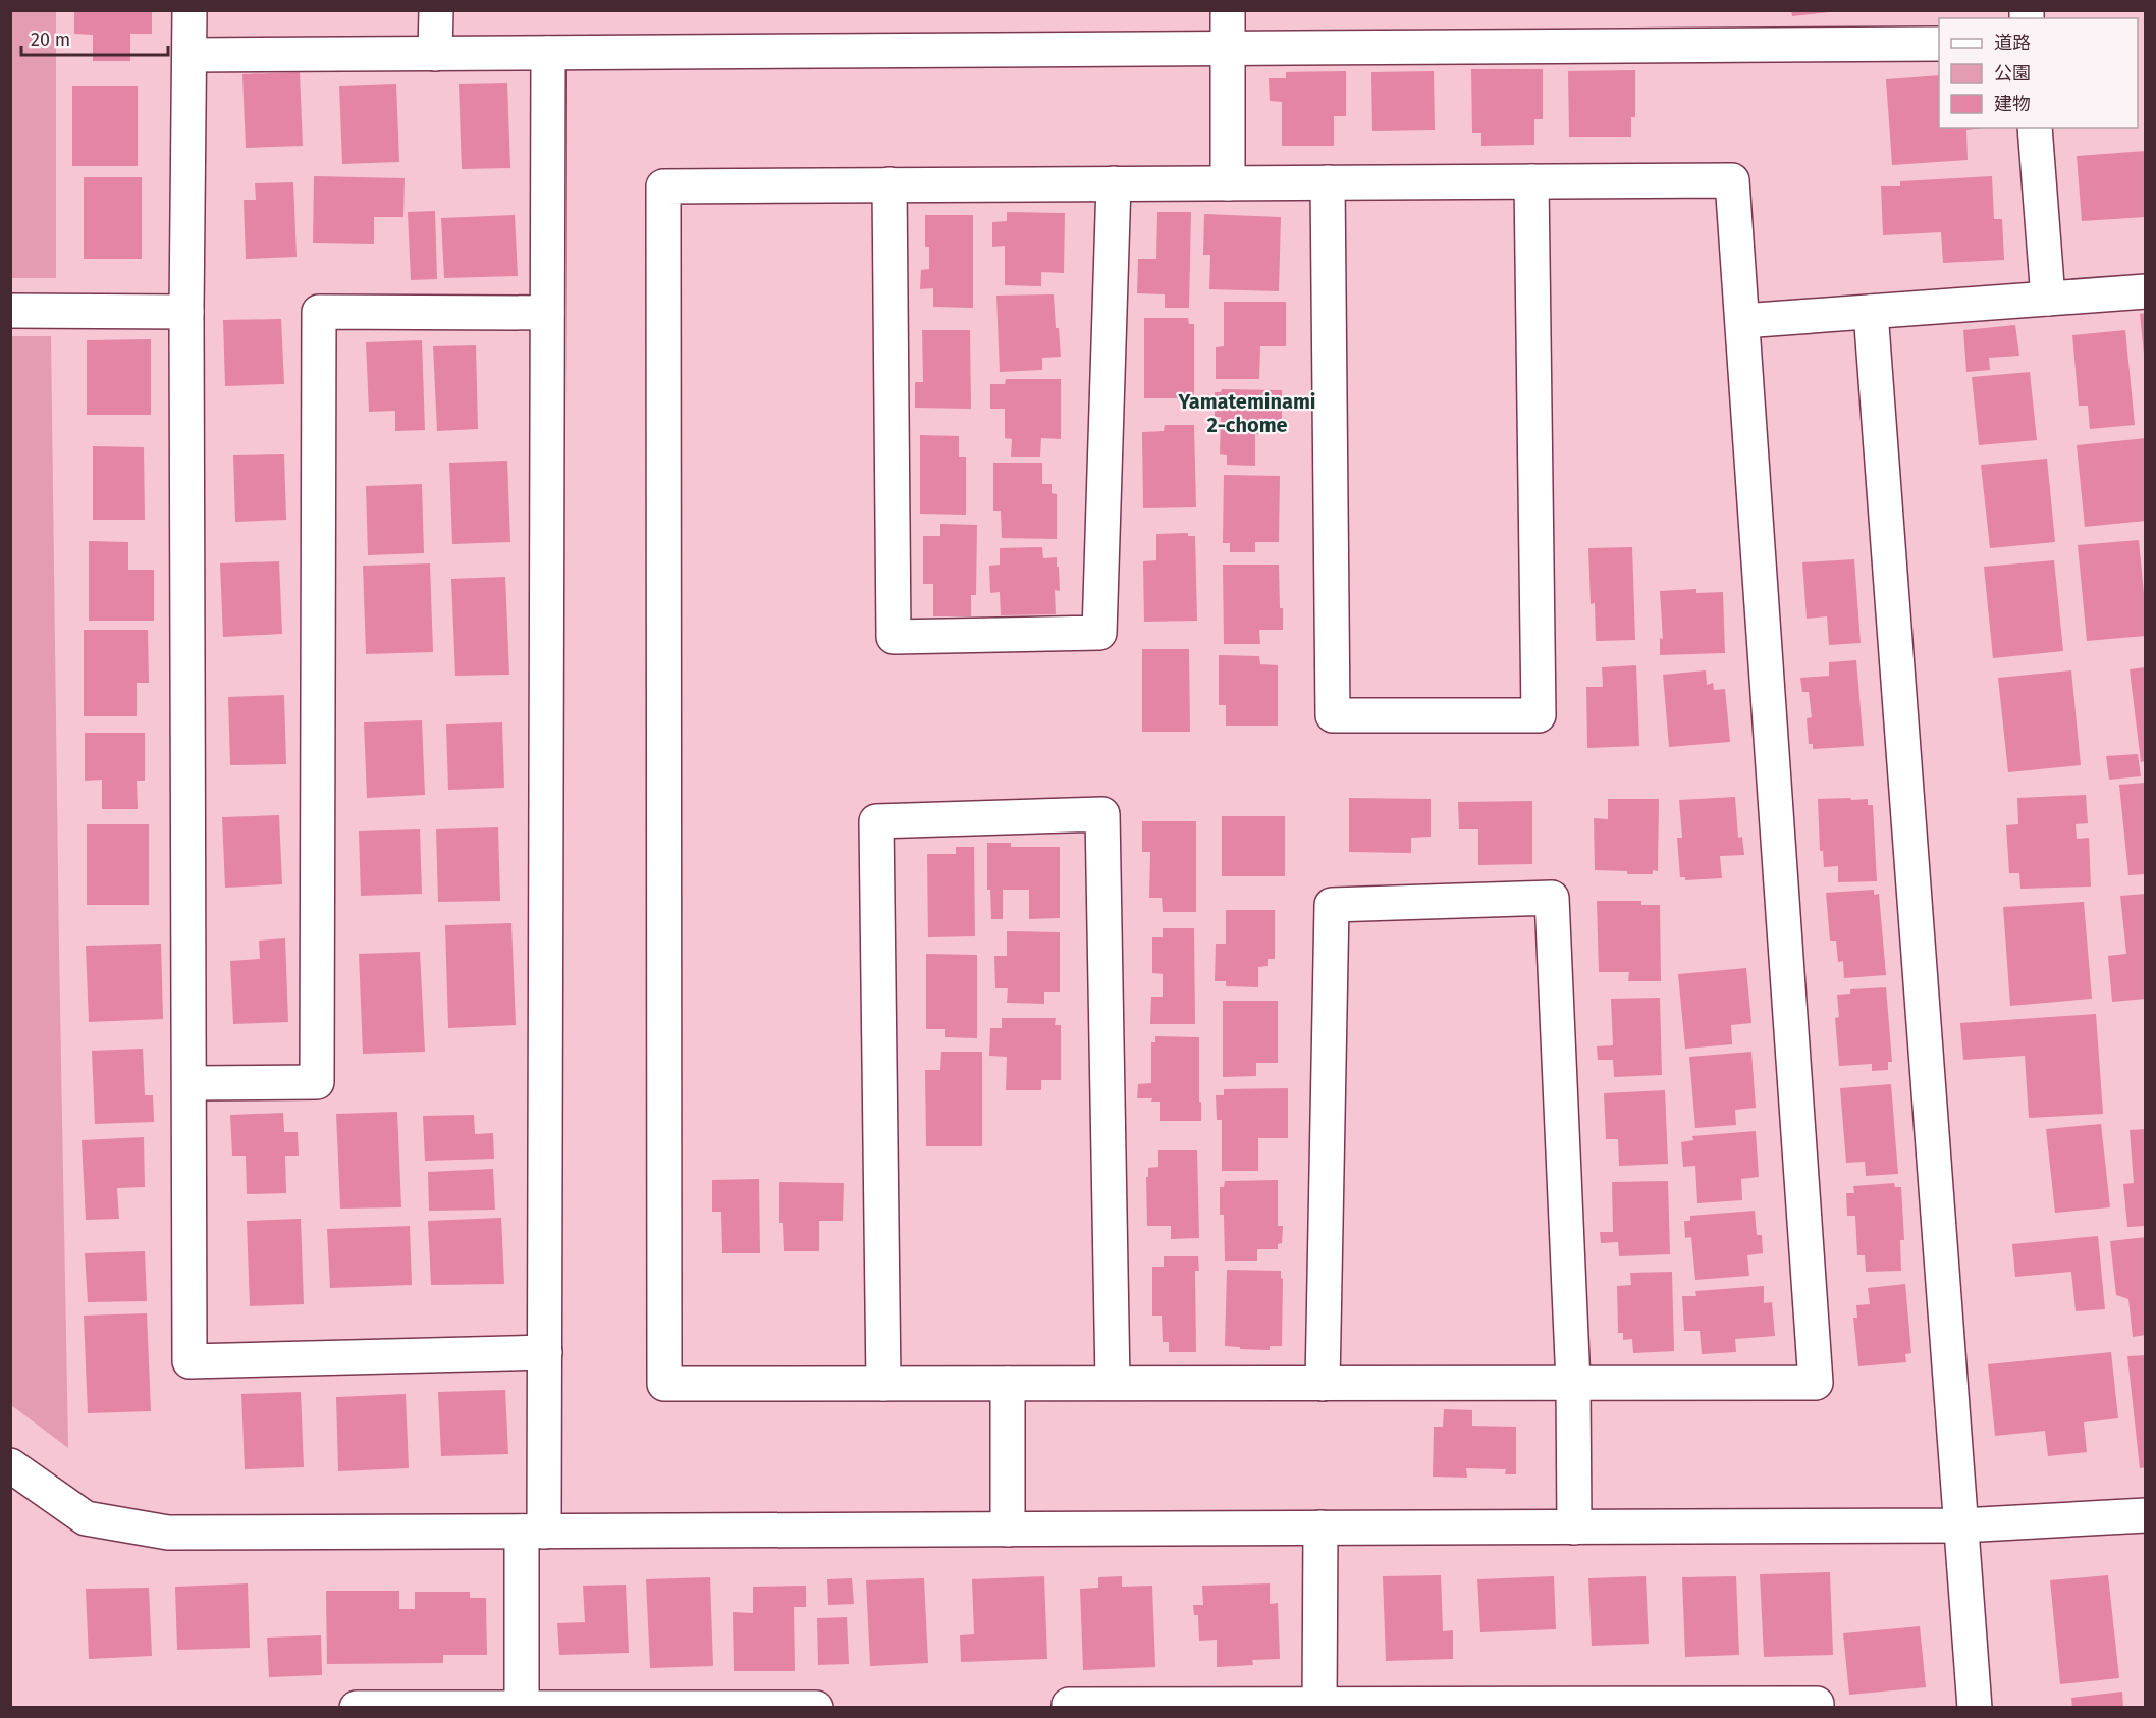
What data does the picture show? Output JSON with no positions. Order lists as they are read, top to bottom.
{
  "districts": ["Yamateminami 2-chome"],
  "legend": ["道路", "公園", "建物"],
  "scale_bar": "20 m"
}
